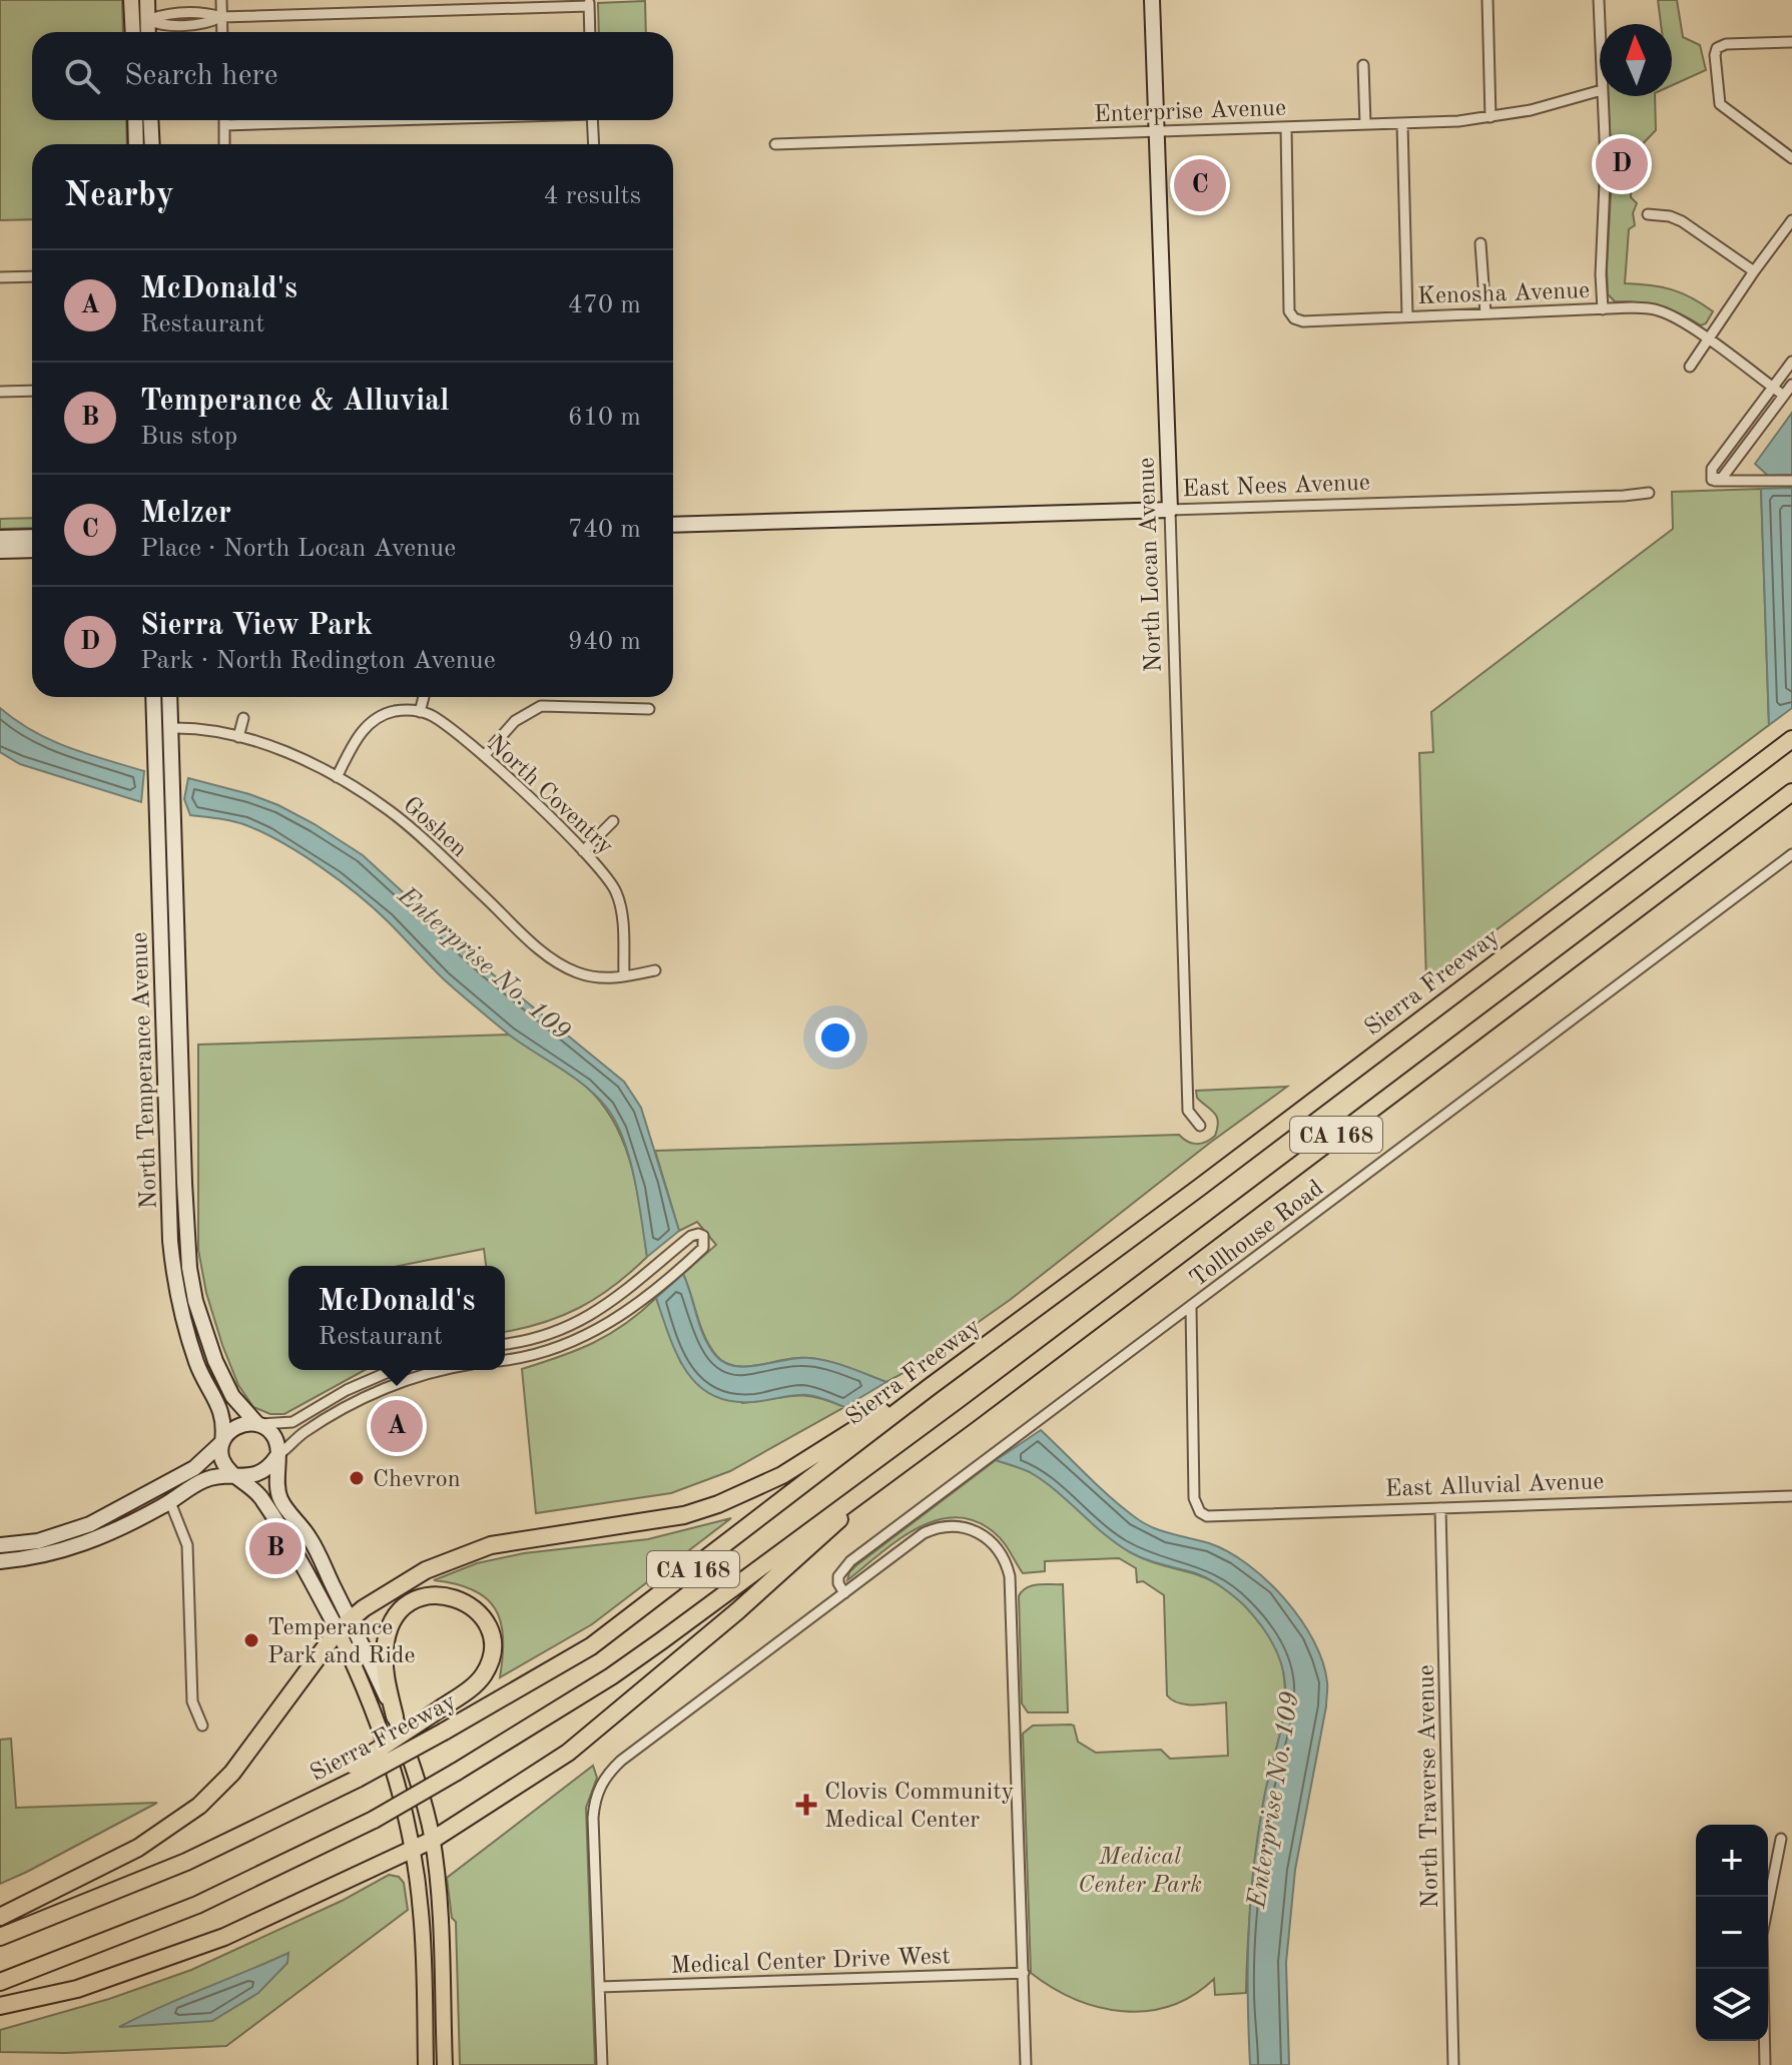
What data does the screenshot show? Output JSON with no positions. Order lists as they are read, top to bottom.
{
  "streets": {
    "highway": ["Sierra Freeway", "CA 168"],
    "main road": ["East Nees Avenue", "North Locan Avenue", "North Temperance Avenue"],
    "street": [
      "Enterprise Avenue",
      "Kenosha Avenue",
      "North Coventry",
      "Goshen",
      "Tollhouse Road",
      "East Alluvial Avenue",
      "North Traverse Avenue",
      "Medical Center Drive West"
    ]
  },
  "crossings": [
    ["Enterprise Avenue", "Kenosha Avenue"],
    ["Enterprise Avenue", "North Locan Avenue"],
    ["East Nees Avenue", "North Locan Avenue"],
    ["North Coventry", "Goshen"],
    ["Goshen", "North Temperance Avenue"],
    ["Tollhouse Road", "East Alluvial Avenue"],
    ["East Alluvial Avenue", "North Traverse Avenue"]
  ],
  "water": ["Enterprise No. 109"],
  "parks": ["Medical Center Park"],
  "places": {
    "other": ["Chevron", "Temperance Park and Ride"],
    "health": ["Clovis Community Medical Center"]
  },
  "north": "top",
  "page": {
    "search": "Search here",
    "pins": [
      "D",
      "C",
      "A",
      "B"
    ],
    "heading": ["Nearby", "4 results"],
    "list": [
      {
        "mark": "A",
        "name": "McDonald's",
        "note": "Restaurant",
        "value": "470 m"
      },
      {
        "mark": "B",
        "name": "Temperance & Alluvial",
        "note": "Bus stop",
        "value": "610 m"
      },
      {
        "mark": "C",
        "name": "Melzer",
        "note": "Place · North Locan Avenue",
        "value": "740 m"
      },
      {
        "mark": "D",
        "name": "Sierra View Park",
        "note": "Park · North Redington Avenue",
        "value": "940 m"
      }
    ],
    "popup": ["McDonald's", "Restaurant"],
    "map_buttons": ["+", "−"]
  }
}
